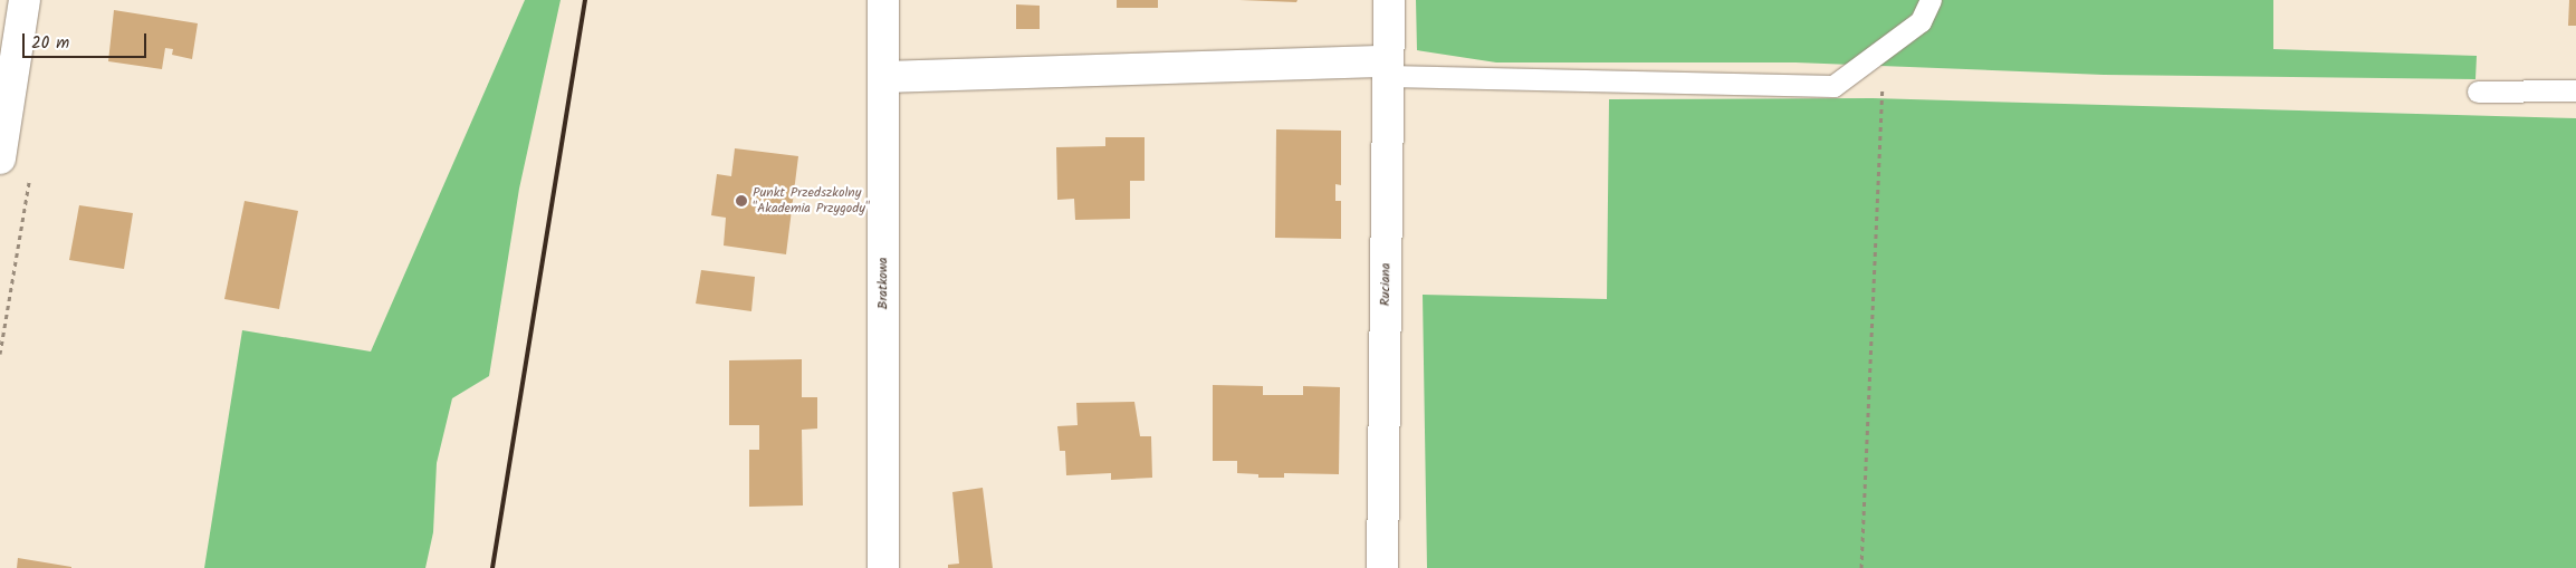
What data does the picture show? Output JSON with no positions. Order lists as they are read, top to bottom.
{
  "streets": {
    "street": ["Bratkowa", "Ruciana"]
  },
  "places": ["Punkt Przedszkolny \"Akademia Przygody\""],
  "scale_bar": "20 m"
}
